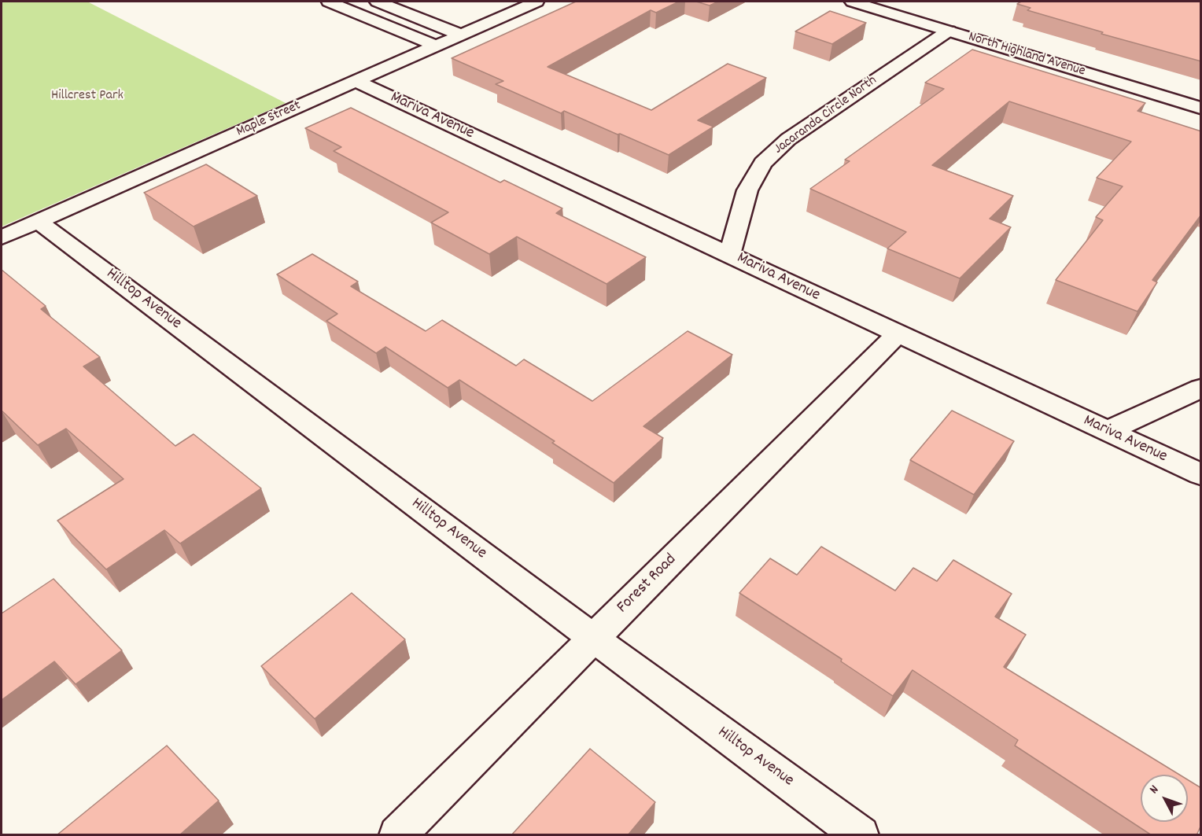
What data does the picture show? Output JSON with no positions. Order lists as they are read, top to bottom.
{
  "streets": {
    "street": [
      "North Highland Avenue",
      "Jacaranda Circle North",
      "Mariva Avenue",
      "Maple Street",
      "Hilltop Avenue",
      "Forest Road"
    ]
  },
  "crossings": [
    ["North Highland Avenue", "Jacaranda Circle North"],
    ["Jacaranda Circle North", "Mariva Avenue"],
    ["Mariva Avenue", "Maple Street"],
    ["Mariva Avenue", "Forest Road"],
    ["Maple Street", "Hilltop Avenue"],
    ["Hilltop Avenue", "Forest Road"]
  ],
  "parks": ["Hillcrest Park"],
  "north": "top left"
}
